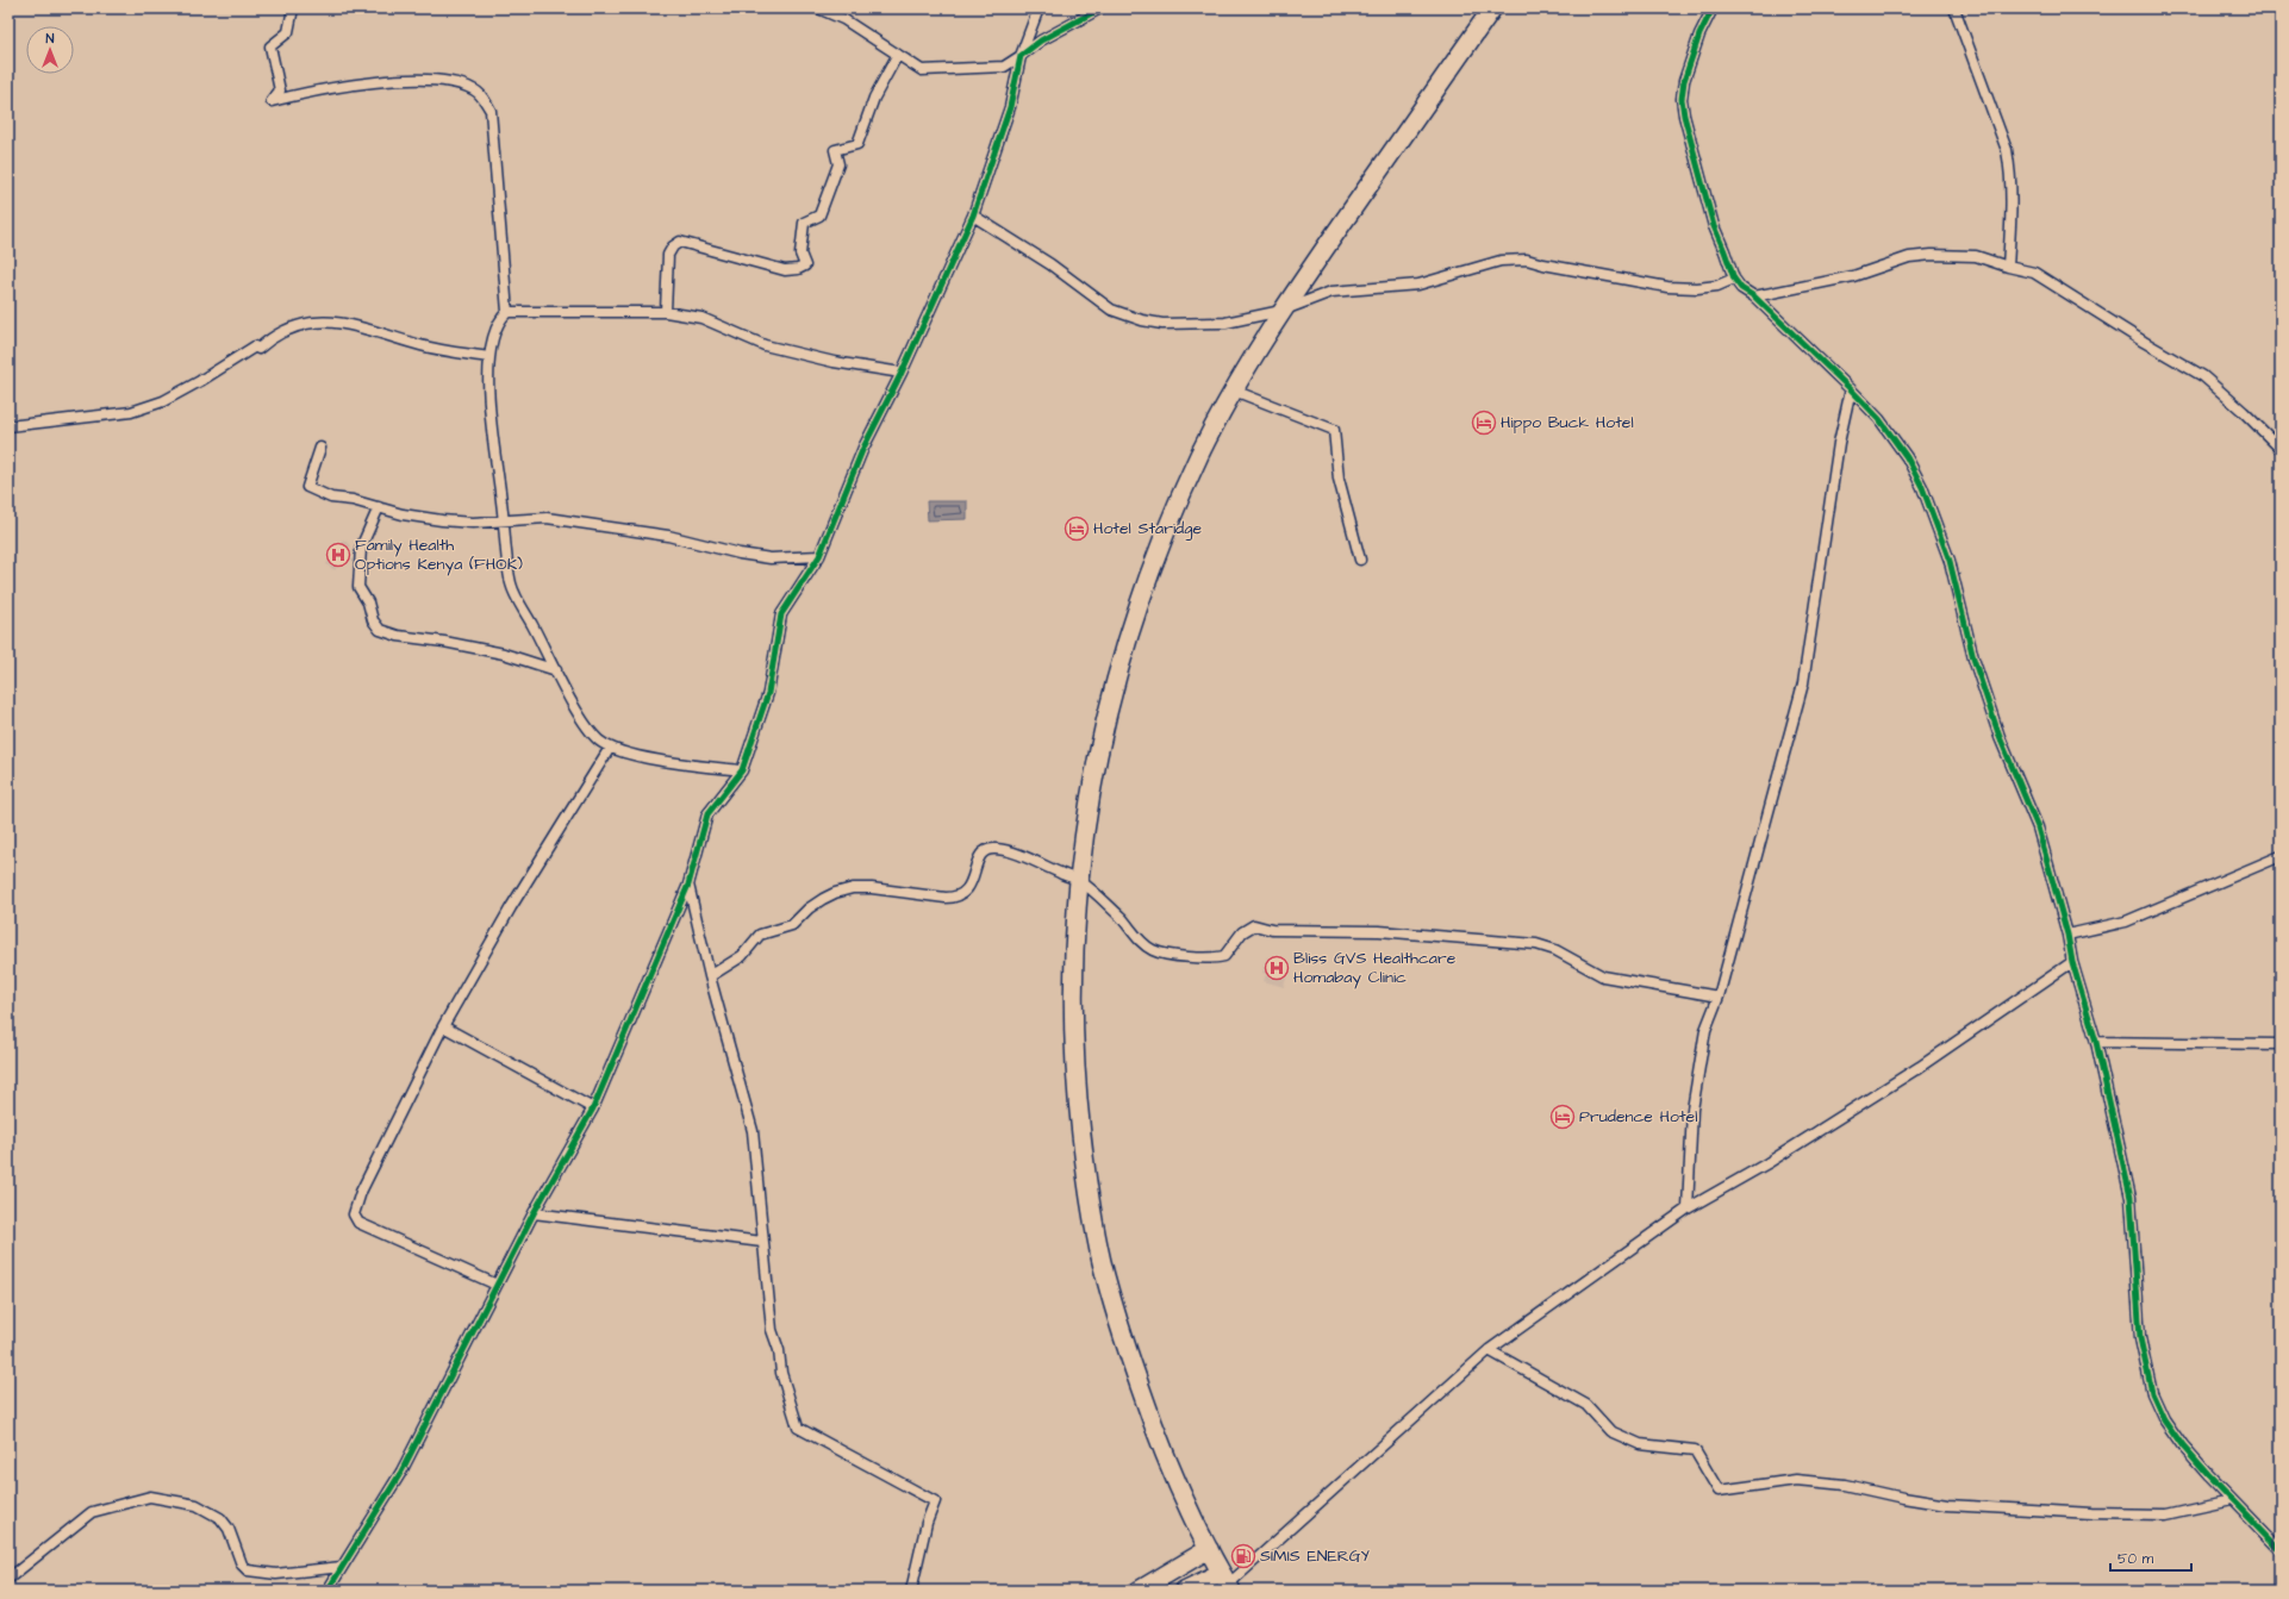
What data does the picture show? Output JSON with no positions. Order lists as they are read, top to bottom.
{
  "places": {
    "hotel": ["Hippo Buck Hotel", "Hotel Staridge", "Prudence Hotel"],
    "hospital": ["Family Health Options Kenya (FHOK)", "Bliss GVS Healthcare Homabay Clinic"],
    "fuel station": ["SIMIS ENERGY"]
  },
  "scale_bar": "50 m",
  "north": "top"
}
